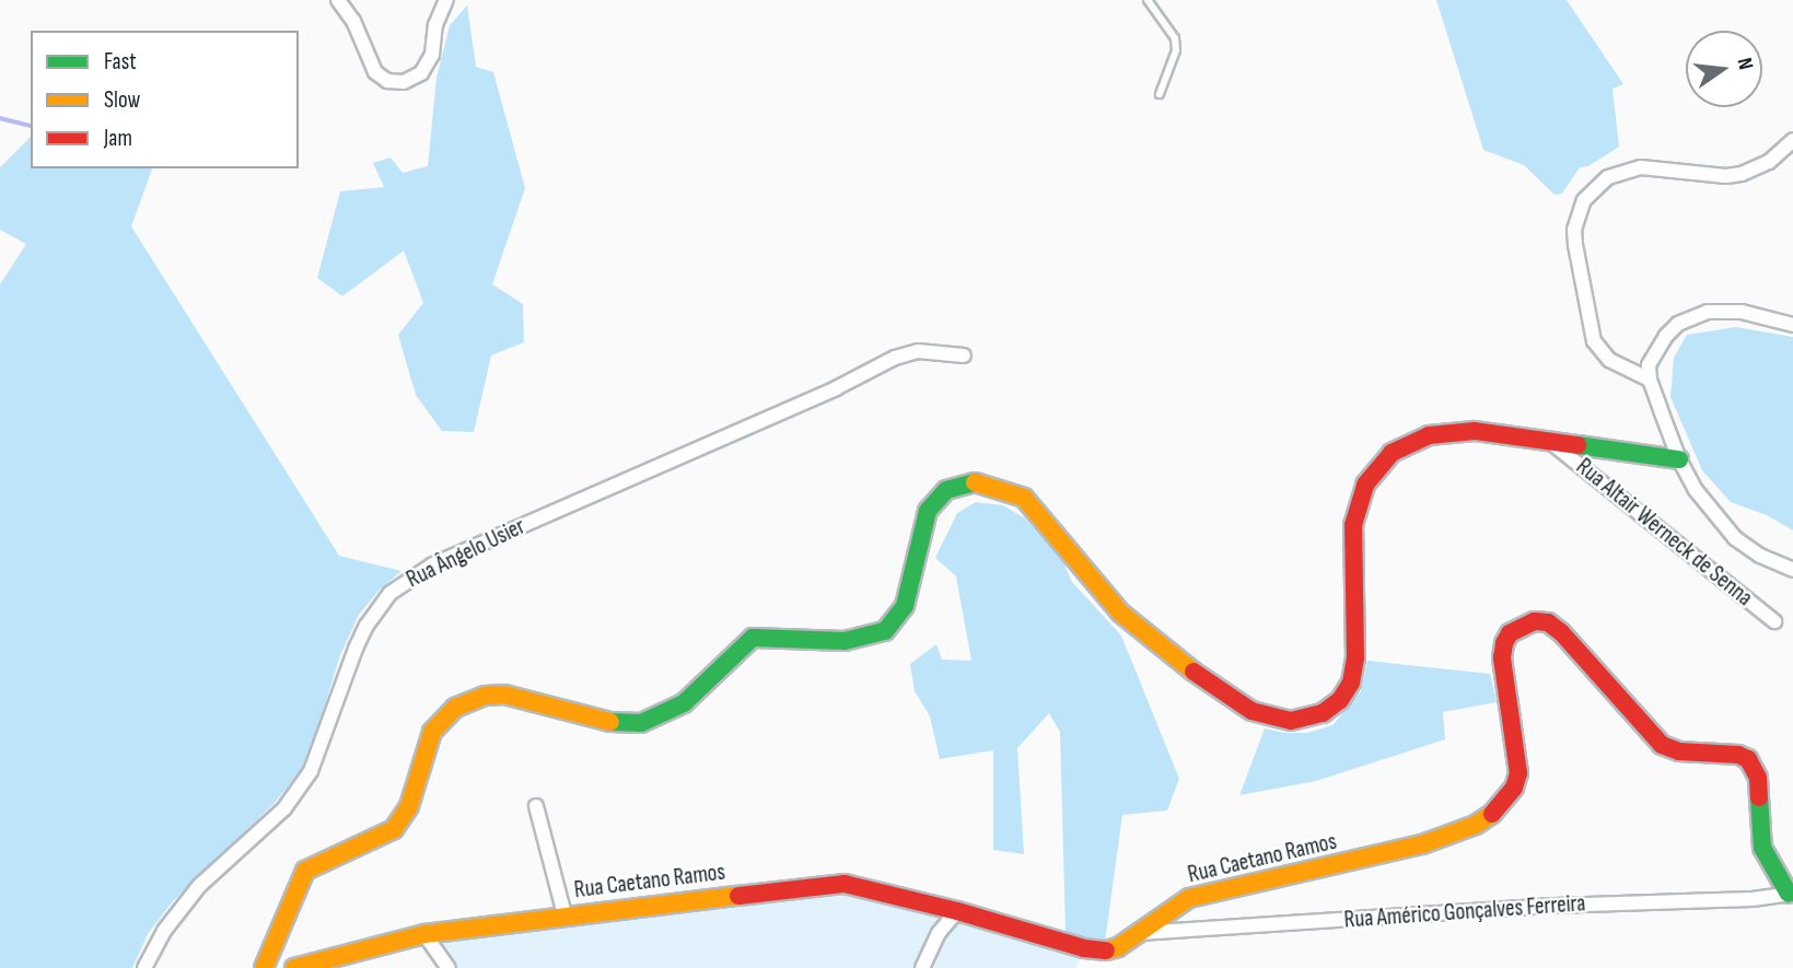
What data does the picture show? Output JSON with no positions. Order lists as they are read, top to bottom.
{
  "streets": {
    "street": [
      "Rua Altair Werneck de Senna",
      "Rua Ângelo Usier",
      "Rua Caetano Ramos",
      "Rua Américo Gonçalves Ferreira"
    ]
  },
  "crossings": [
    ["Rua Caetano Ramos", "Rua Américo Gonçalves Ferreira"]
  ],
  "legend": ["Fast", "Slow", "Jam"],
  "north": "right"
}
